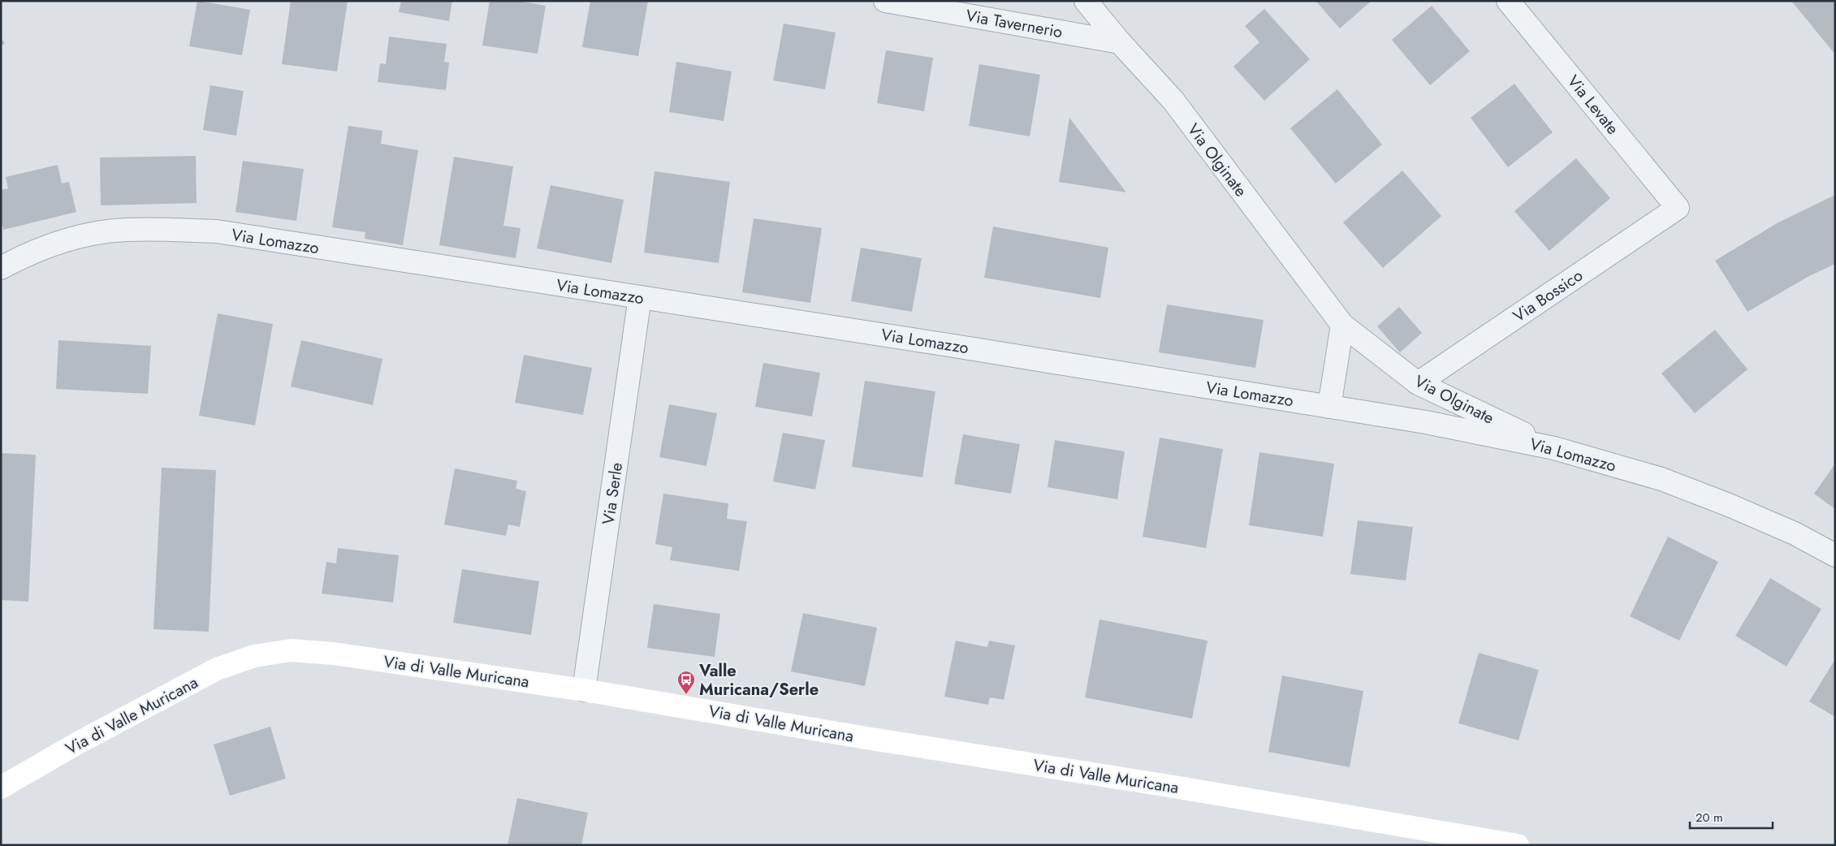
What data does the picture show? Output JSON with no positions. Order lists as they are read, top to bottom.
{
  "streets": {
    "street": [
      "Via Tavernerio",
      "Via Levate",
      "Via Olginate",
      "Via Lomazzo",
      "Via Bossico",
      "Via Serle",
      "Via di Valle Muricana"
    ]
  },
  "crossings": [
    ["Via Tavernerio", "Via Olginate"],
    ["Via Levate", "Via Bossico"],
    ["Via Olginate", "Via Lomazzo"],
    ["Via Olginate", "Via Bossico"],
    ["Via Lomazzo", "Via Serle"],
    ["Via Serle", "Via di Valle Muricana"]
  ],
  "places": {
    "bus stop": ["Valle Muricana/Serle"]
  },
  "scale_bar": "20 m"
}
